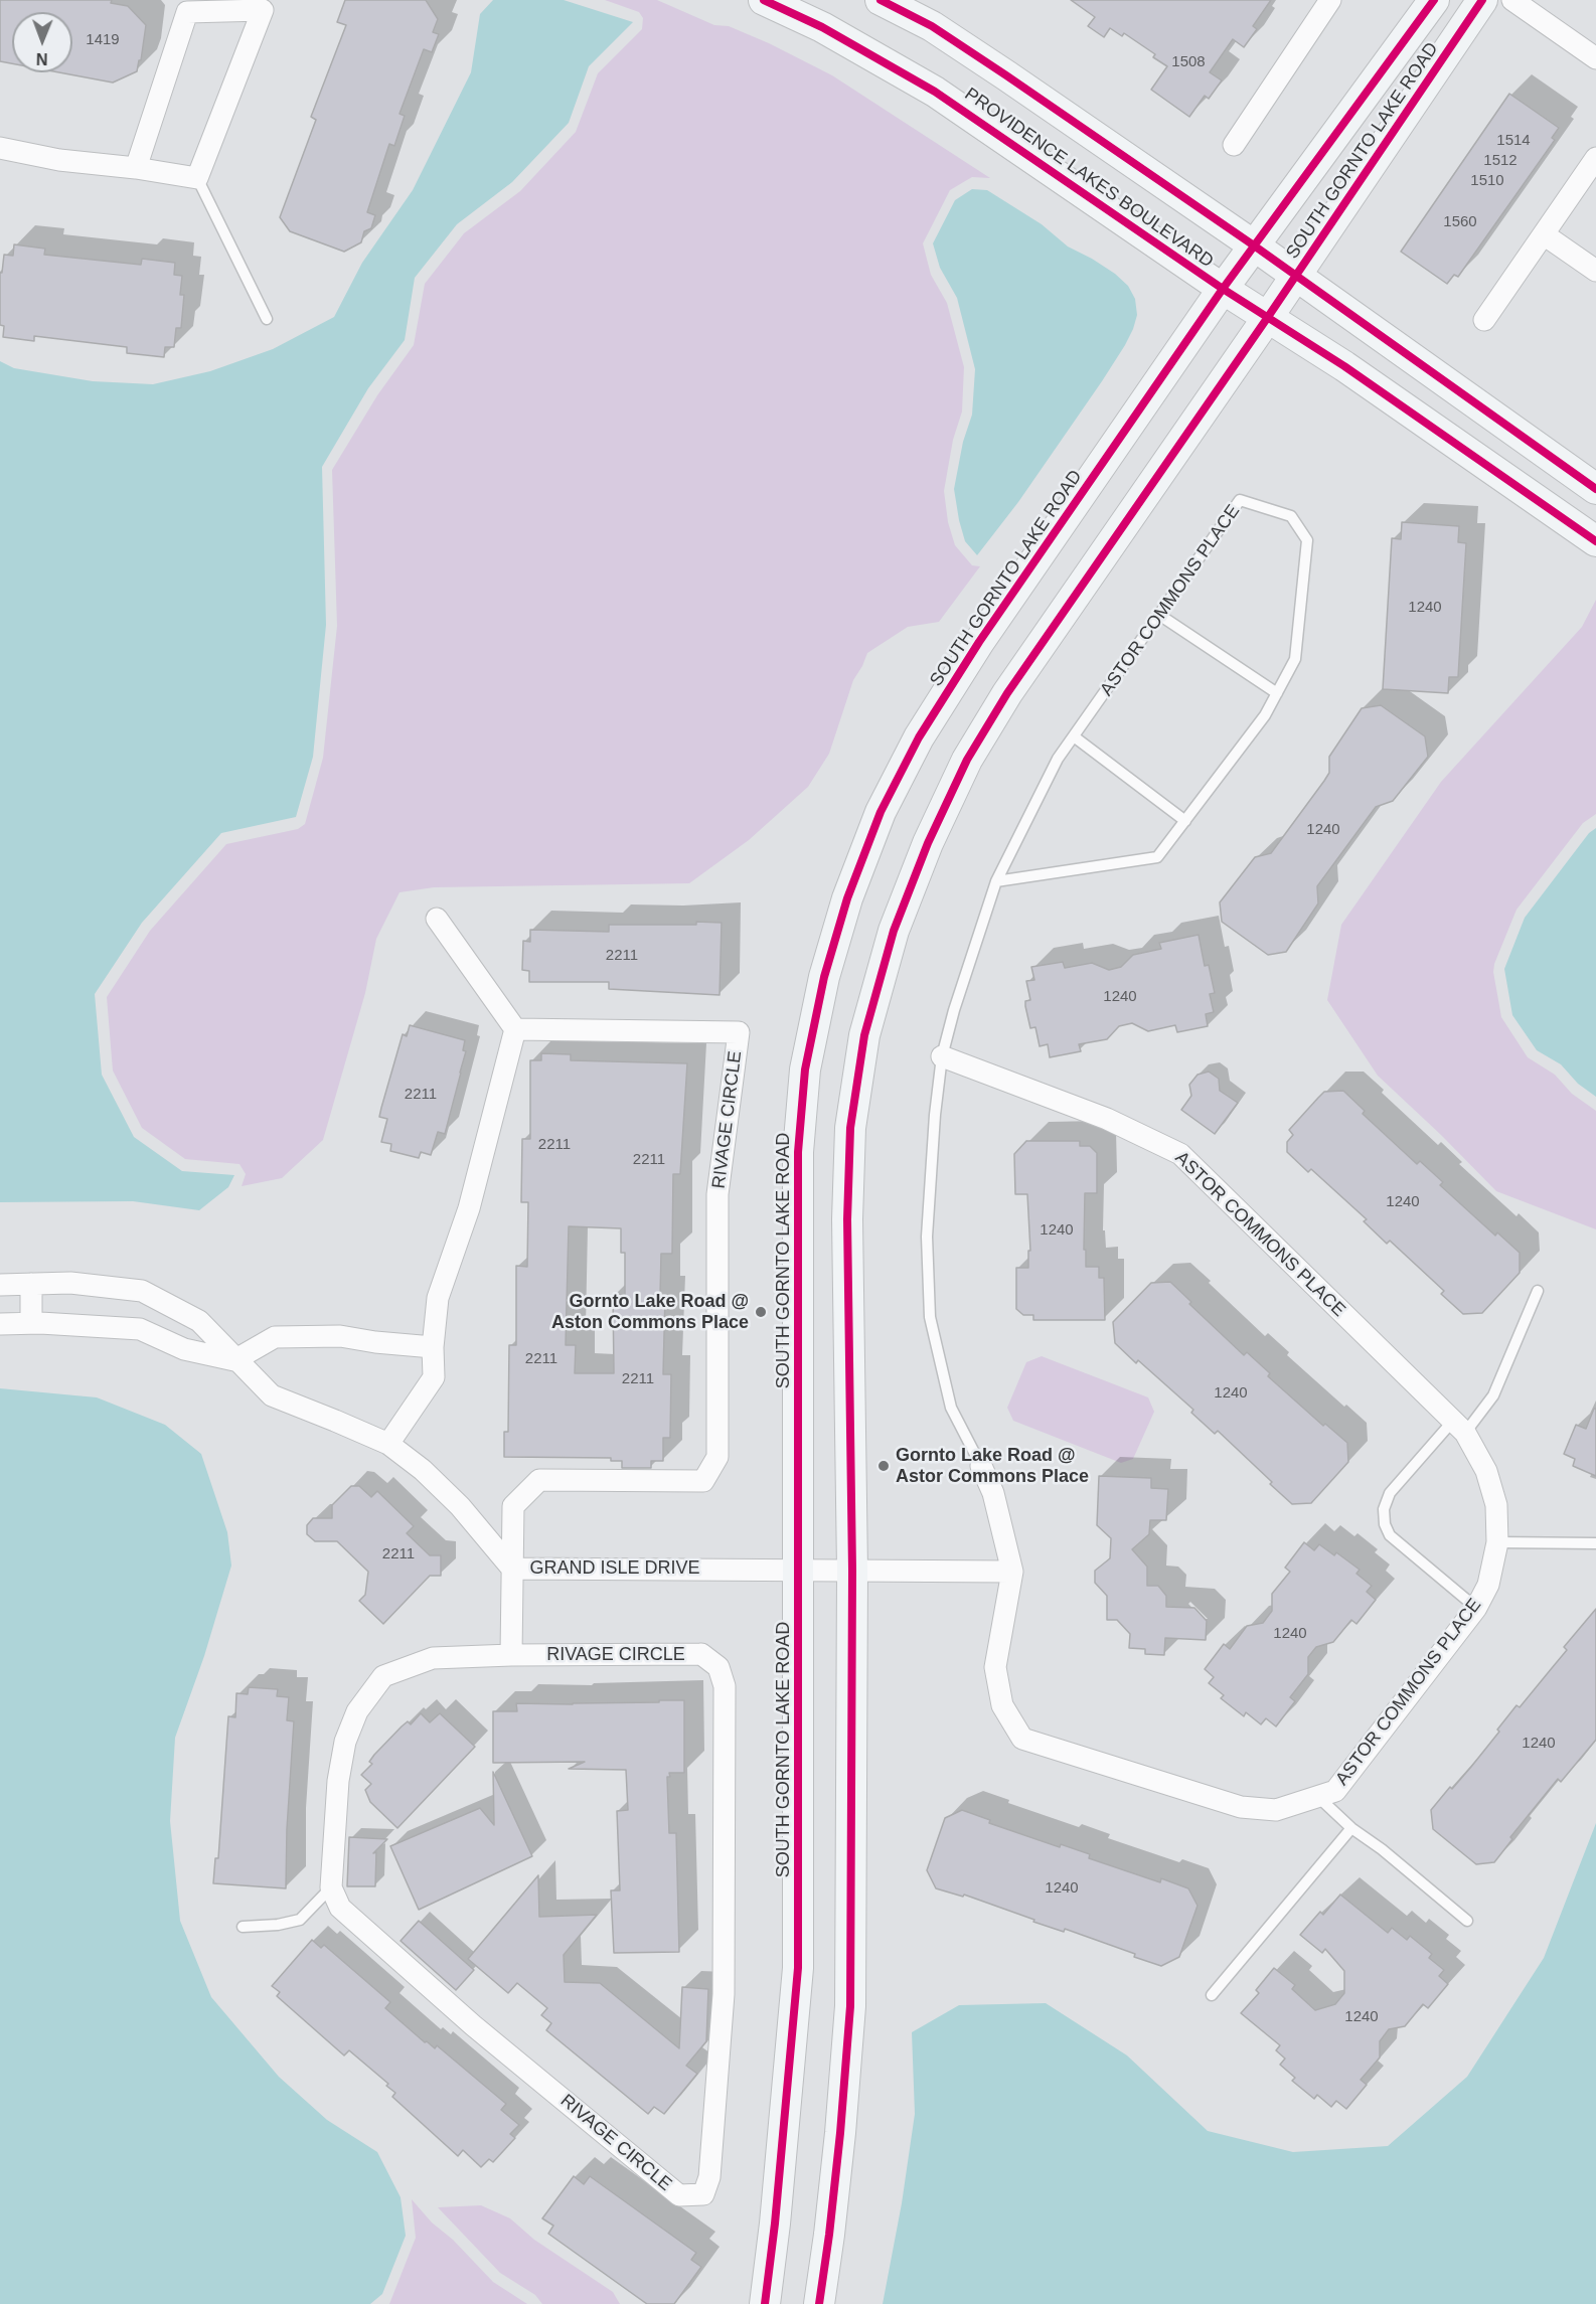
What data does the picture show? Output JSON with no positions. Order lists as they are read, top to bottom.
{
  "streets": {
    "street": [
      "SOUTH GORNTO LAKE ROAD",
      "PROVIDENCE LAKES BOULEVARD",
      "ASTOR COMMONS PLACE",
      "RIVAGE CIRCLE",
      "GRAND ISLE DRIVE"
    ]
  },
  "crossings": [
    ["SOUTH GORNTO LAKE ROAD", "PROVIDENCE LAKES BOULEVARD"],
    ["SOUTH GORNTO LAKE ROAD", "GRAND ISLE DRIVE"],
    ["RIVAGE CIRCLE", "GRAND ISLE DRIVE"]
  ],
  "places": ["Gornto Lake Road @ Aston Commons Place", "Gornto Lake Road @ Astor Commons Place"],
  "house_numbers": [
    "1419",
    "1508",
    "1514",
    "1512",
    "1510",
    "1560",
    "1240",
    "1240",
    "2211",
    "1240",
    "2211",
    "2211",
    "2211",
    "1240",
    "1240",
    "2211",
    "2211",
    "1240",
    "2211",
    "1240",
    "1240",
    "1240",
    "1240"
  ],
  "north": "bottom"
}
